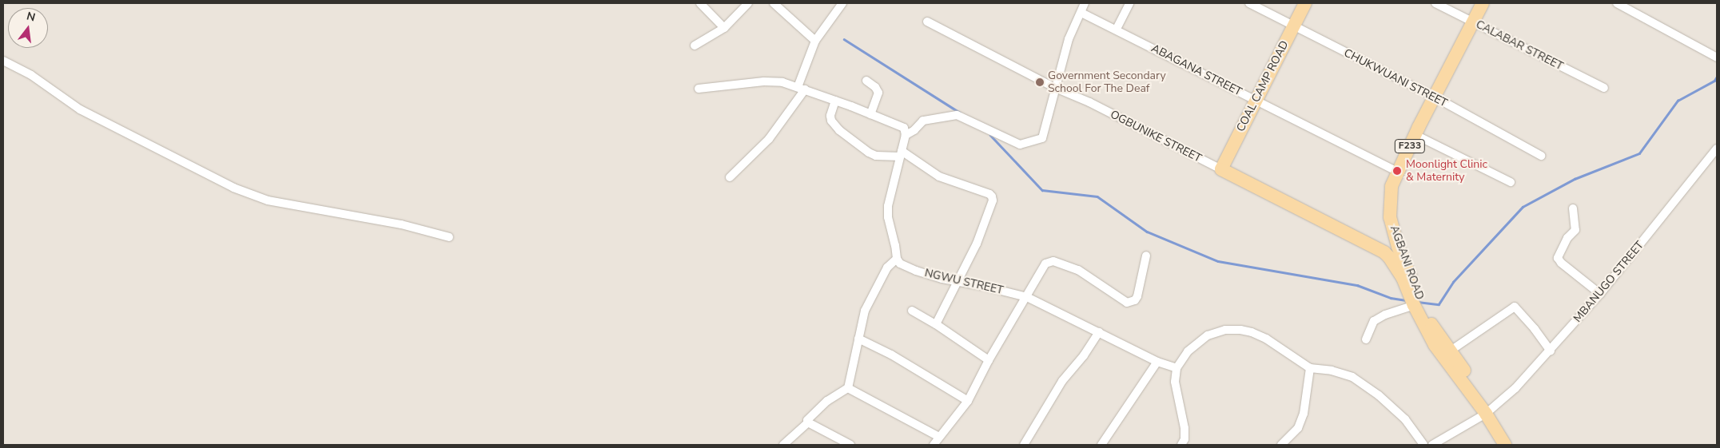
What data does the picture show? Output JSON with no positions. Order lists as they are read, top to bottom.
{
  "streets": {
    "main road": [
      "COAL CAMP ROAD",
      "OGBUNIKE STREET",
      "F233",
      "AGBANI ROAD"
    ],
    "street": [
      "CALABAR STREET",
      "ABAGANA STREET",
      "CHUKWUANI STREET",
      "NGWU STREET",
      "MBANUGO STREET"
    ]
  },
  "crossings": [
    ["CALABAR STREET", "AGBANI ROAD"],
    ["ABAGANA STREET", "COAL CAMP ROAD"],
    ["ABAGANA STREET", "AGBANI ROAD"],
    ["CHUKWUANI STREET", "COAL CAMP ROAD"],
    ["CHUKWUANI STREET", "AGBANI ROAD"],
    ["COAL CAMP ROAD", "OGBUNIKE STREET"],
    ["OGBUNIKE STREET", "AGBANI ROAD"],
    ["AGBANI ROAD", "MBANUGO STREET"]
  ],
  "places": ["Government Secondary School For The Deaf", "Moonlight Clinic & Maternity"],
  "north": "top"
}
